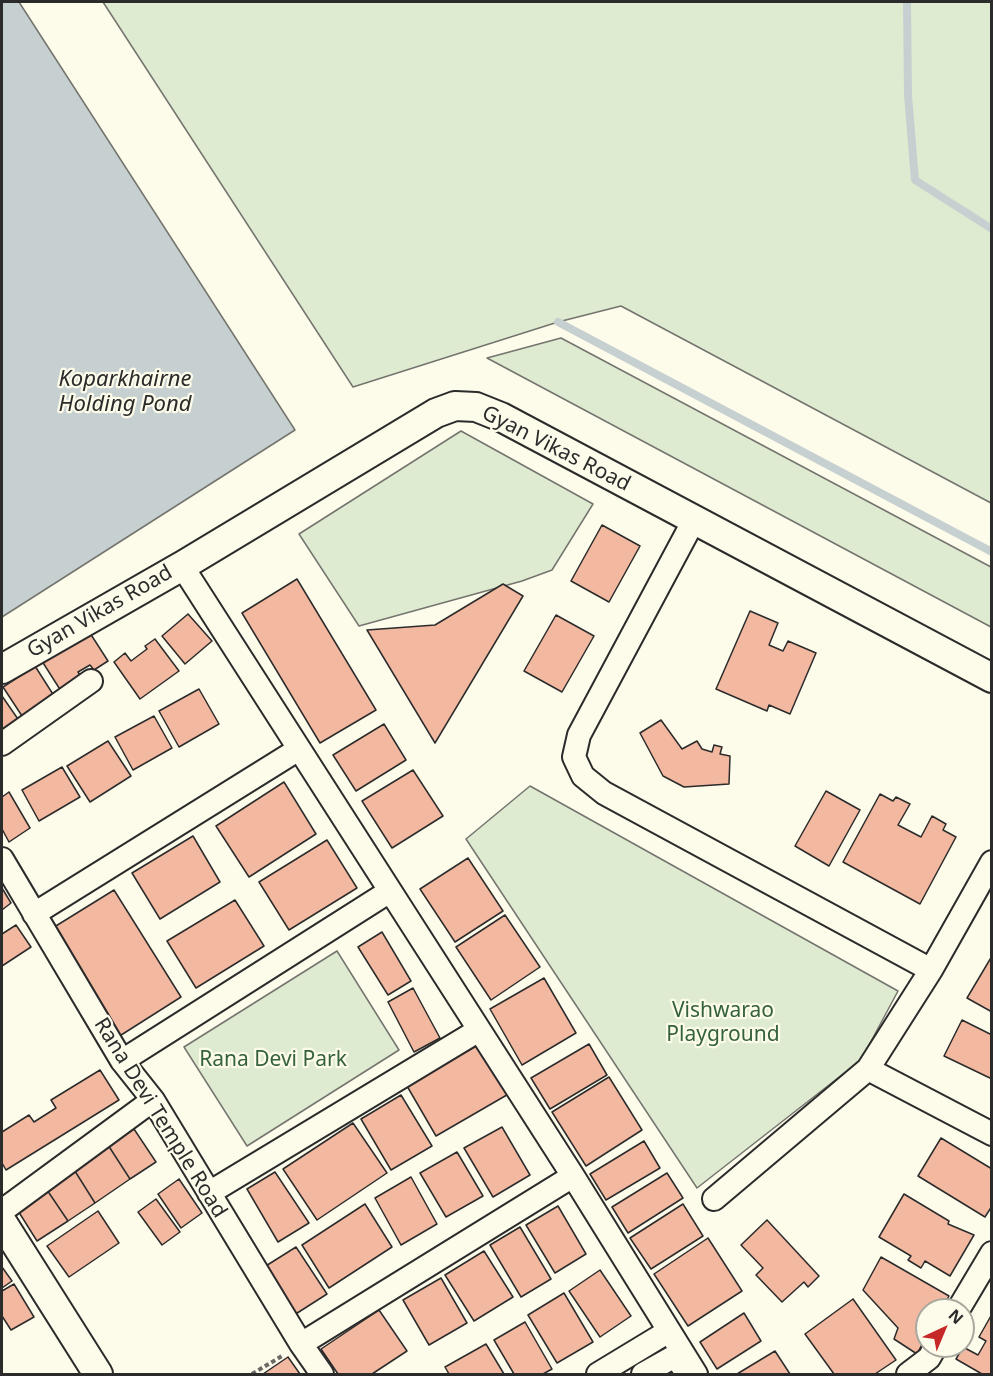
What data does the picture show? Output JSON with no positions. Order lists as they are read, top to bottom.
{
  "streets": {
    "street": ["Gyan Vikas Road", "Rana Devi Temple Road"]
  },
  "water": ["Koparkhairne Holding Pond"],
  "parks": ["Vishwarao Playground", "Rana Devi Park"],
  "north": "top right"
}
